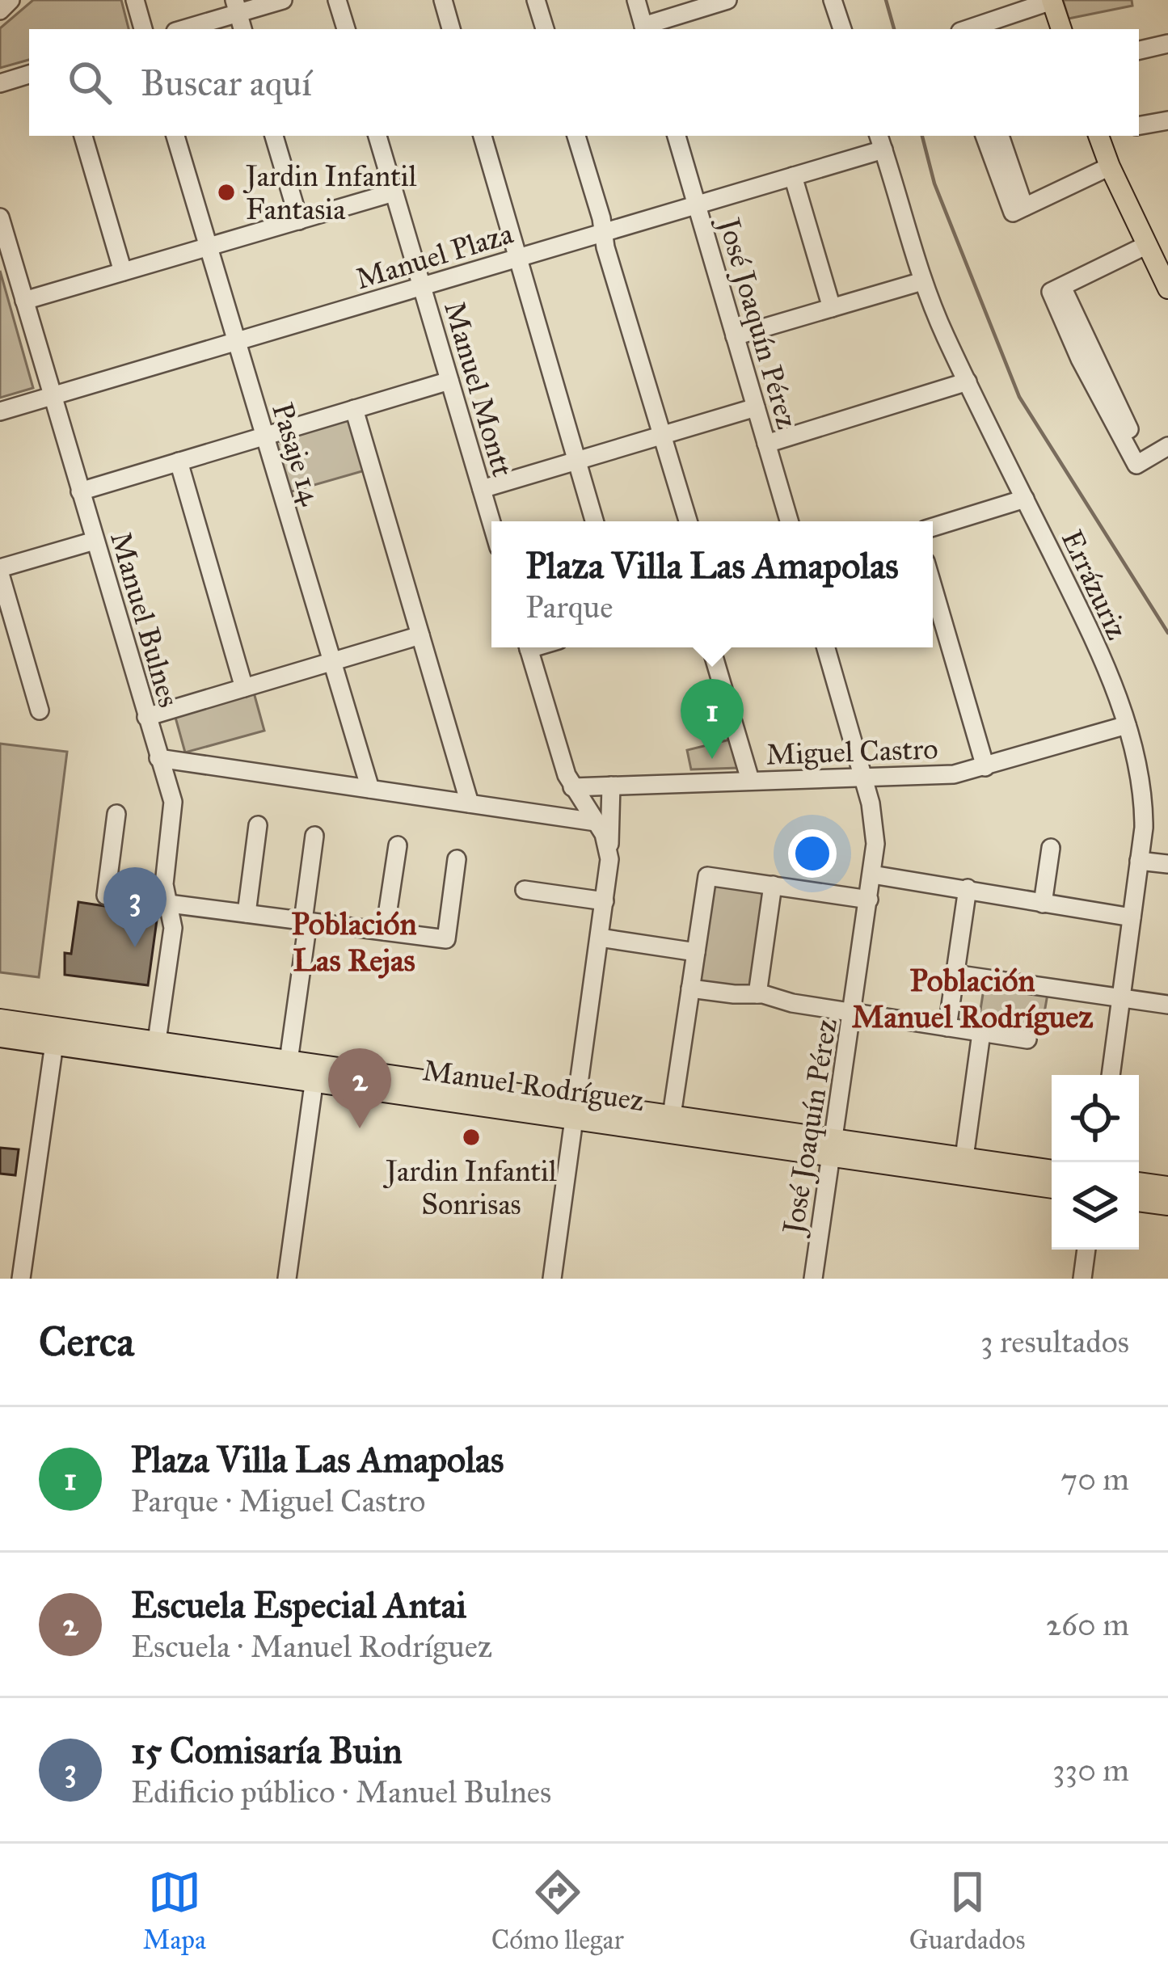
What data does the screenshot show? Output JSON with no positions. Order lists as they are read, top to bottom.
{
  "streets": {
    "main road": ["Manuel Rodríguez"],
    "street": [
      "Manuel Plaza",
      "José Joaquín Pérez",
      "Manuel Montt",
      "Pasaje 14",
      "Errázuriz",
      "Manuel Bulnes",
      "Miguel Castro"
    ]
  },
  "crossings": [
    ["Manuel Plaza", "José Joaquín Pérez"],
    ["Manuel Plaza", "Manuel Montt"],
    ["Manuel Plaza", "Pasaje 14"],
    ["Manuel Plaza", "Errázuriz"],
    ["Manuel Plaza", "Manuel Bulnes"],
    ["José Joaquín Pérez", "Miguel Castro"],
    ["José Joaquín Pérez", "Manuel Rodríguez"],
    ["Errázuriz", "Miguel Castro"],
    ["Manuel Bulnes", "Manuel Rodríguez"]
  ],
  "districts": ["Población Las Rejas", "Población Manuel Rodríguez"],
  "places": ["Jardin Infantil Fantasia", "Jardin Infantil Sonrisas"],
  "page": {
    "search": "Buscar aquí",
    "popup": ["Plaza Villa Las Amapolas", "Parque"],
    "pins": ["1", "3", "2"],
    "heading": ["Cerca", "3 resultados"],
    "list": [
      {
        "mark": "1",
        "name": "Plaza Villa Las Amapolas",
        "note": "Parque · Miguel Castro",
        "value": "70 m"
      },
      {
        "mark": "2",
        "name": "Escuela Especial Antai",
        "note": "Escuela · Manuel Rodríguez",
        "value": "260 m"
      },
      {
        "mark": "3",
        "name": "15 Comisaría Buin",
        "note": "Edificio público · Manuel Bulnes",
        "value": "330 m"
      }
    ],
    "nav": ["Mapa", "Cómo llegar", "Guardados"]
  }
}
